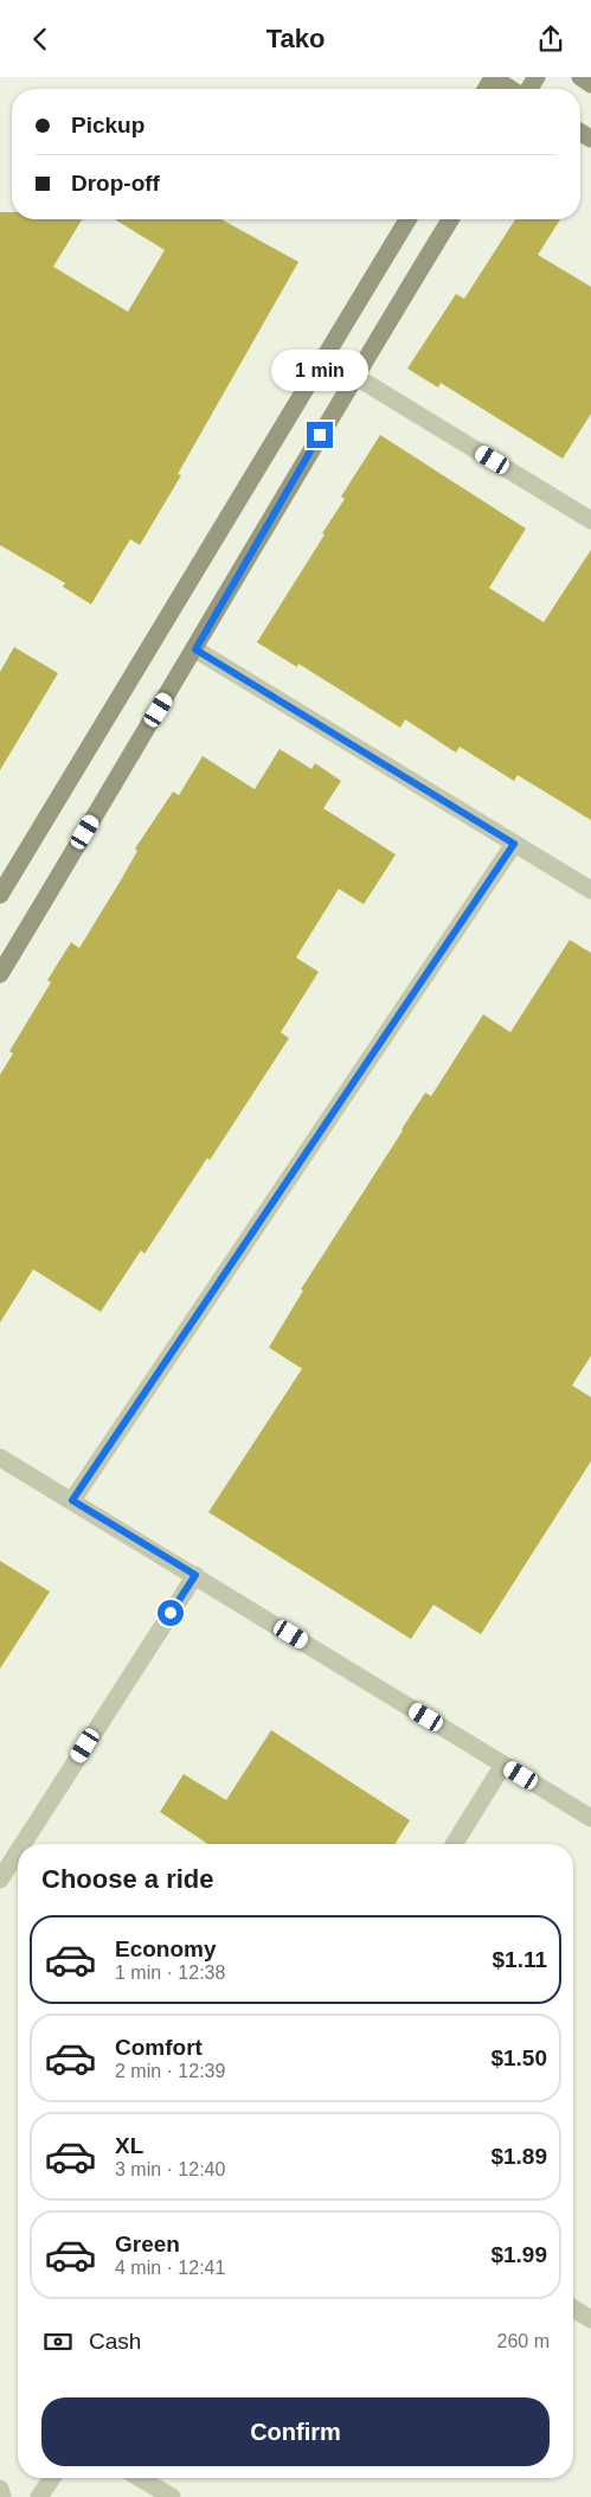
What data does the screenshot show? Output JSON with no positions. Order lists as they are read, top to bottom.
{
  "page": {
    "header": "Tako",
    "banner": ["Pickup", "Drop-off"],
    "bubble": "1 min",
    "heading": "Choose a ride",
    "list": [
      {
        "name": "Economy",
        "note": "1 min · 12:38",
        "value": "$1.11"
      },
      {
        "name": "Comfort",
        "note": "2 min · 12:39",
        "value": "$1.50"
      },
      {
        "name": "XL",
        "note": "3 min · 12:40",
        "value": "$1.89"
      },
      {
        "name": "Green",
        "note": "4 min · 12:41",
        "value": "$1.99"
      }
    ],
    "pay": ["Cash", "260 m"],
    "buttons": "Confirm"
  }
}
